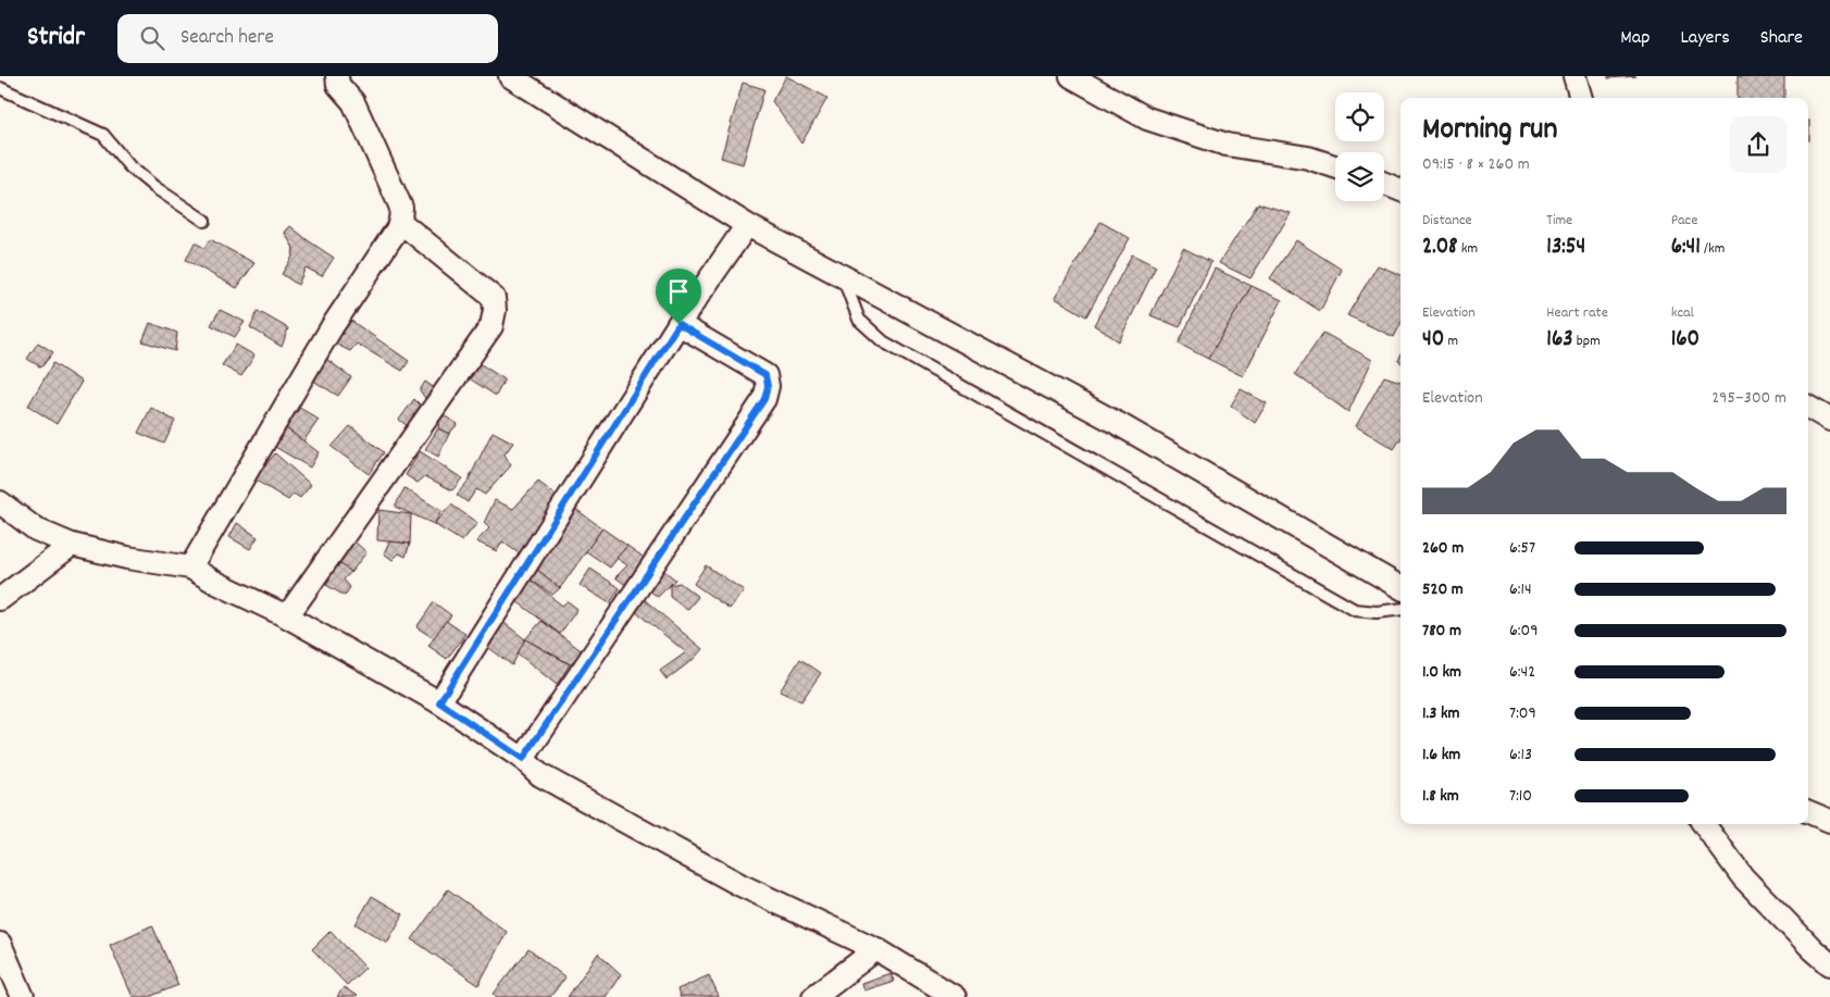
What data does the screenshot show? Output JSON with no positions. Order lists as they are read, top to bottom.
{
  "page": {
    "header": "Stridr",
    "search": "Search here",
    "nav": ["Map", "Layers", "Share"],
    "heading": ["Morning run", "09:15 · 8 × 260 m"],
    "stats": [
      ["Distance", "2.08 km"],
      ["Time", "13:54"],
      ["Pace", "6:41 /km"],
      ["Elevation", "40 m"],
      ["Heart rate", "163 bpm"],
      ["kcal", "160"]
    ],
    "chart": ["Elevation", "295–300 m"],
    "list": [
      {
        "name": "260 m",
        "note": "6:57"
      },
      {
        "name": "520 m",
        "note": "6:14"
      },
      {
        "name": "780 m",
        "note": "6:09"
      },
      {
        "name": "1.0 km",
        "note": "6:42"
      },
      {
        "name": "1.3 km",
        "note": "7:09"
      },
      {
        "name": "1.6 km",
        "note": "6:13"
      },
      {
        "name": "1.8 km",
        "note": "7:10"
      }
    ]
  }
}
